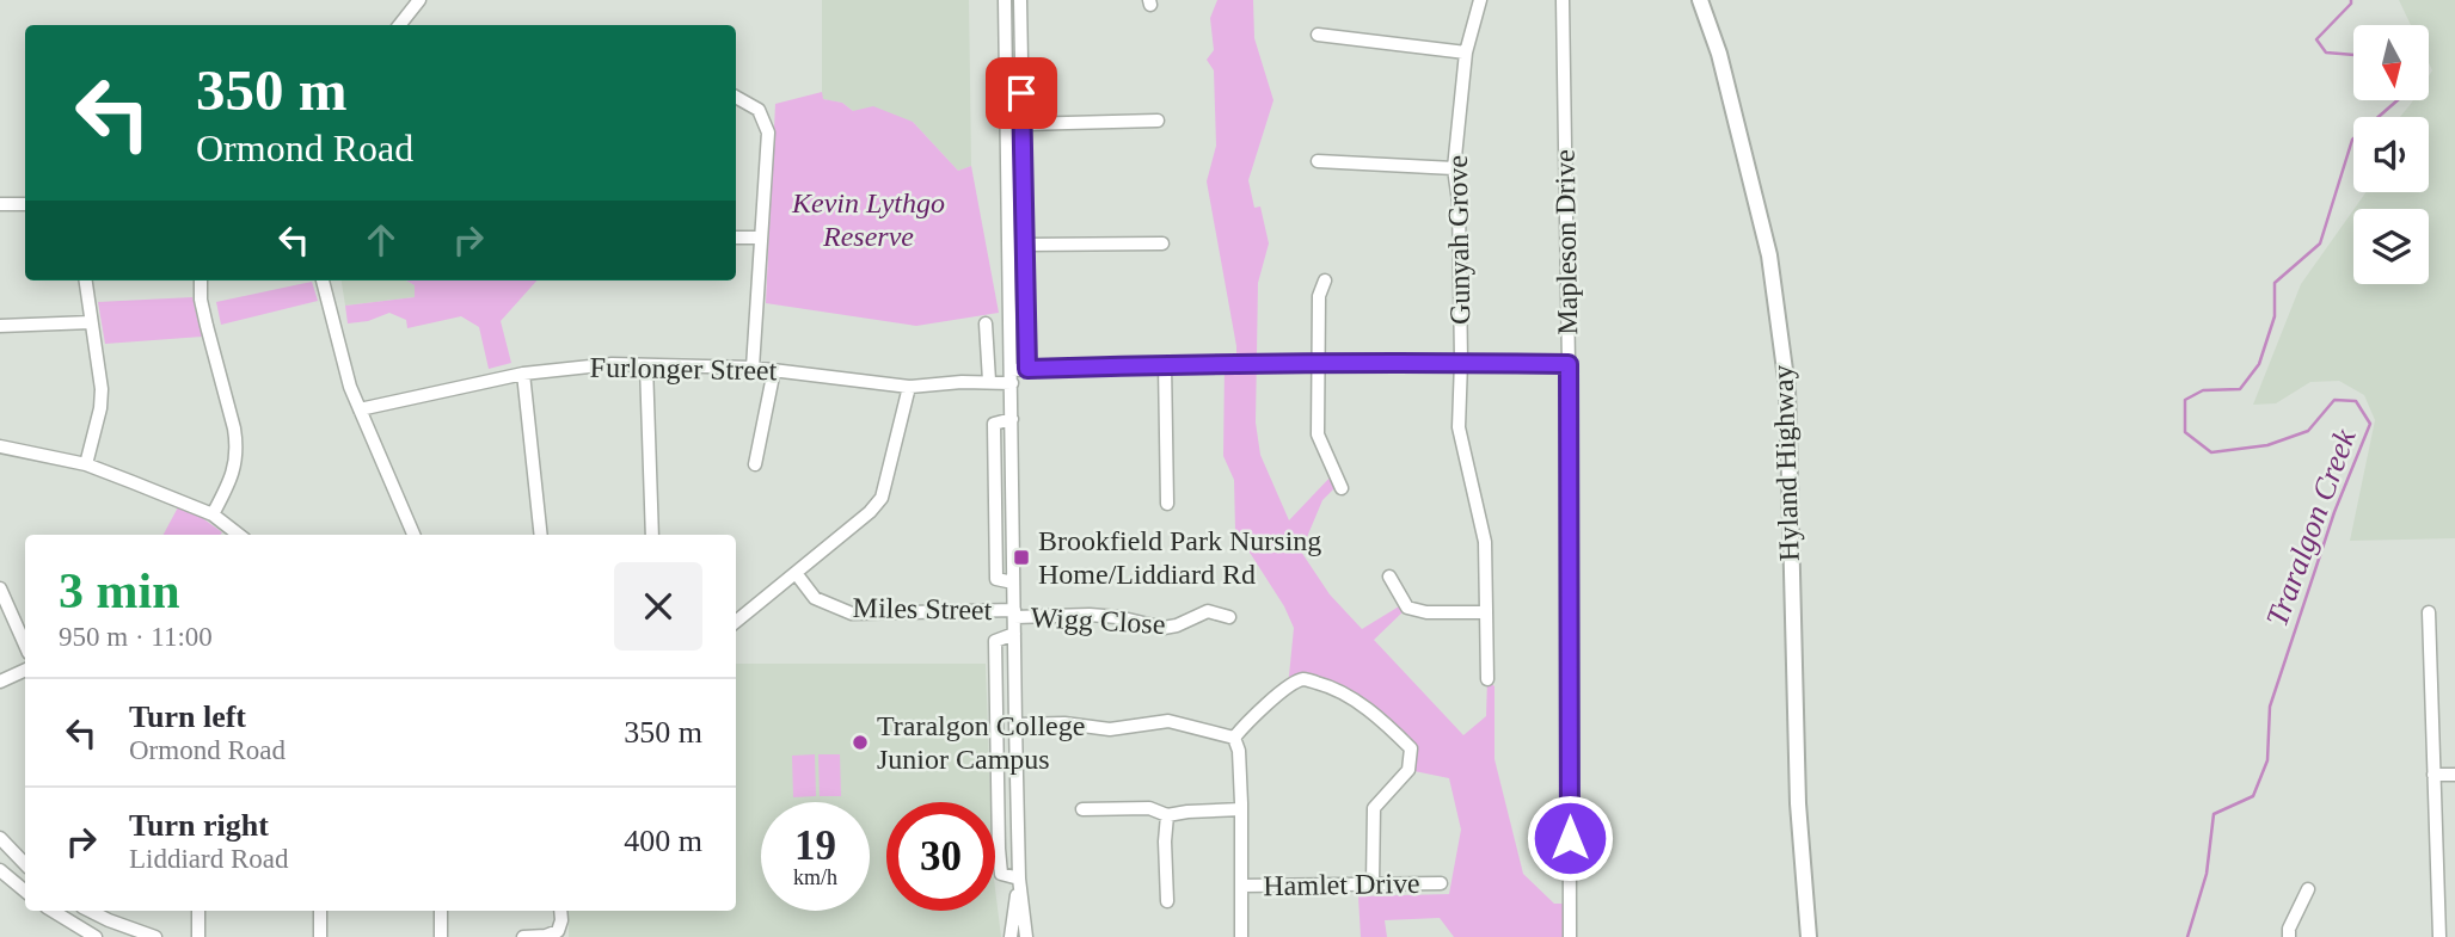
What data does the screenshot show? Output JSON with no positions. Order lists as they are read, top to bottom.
{
  "streets": {
    "main road": ["Hyland Highway"],
    "street": [
      "Gunyah Grove",
      "Mapleson Drive",
      "Furlonger Street",
      "Miles Street",
      "Wigg Close",
      "Hamlet Drive"
    ]
  },
  "crossings": [
    ["Gunyah Grove", "Furlonger Street"],
    ["Mapleson Drive", "Furlonger Street"],
    ["Miles Street", "Wigg Close"]
  ],
  "water": ["Traralgon Creek"],
  "parks": ["Kevin Lythgo Reserve"],
  "places": {
    "transit": ["Brookfield Park Nursing Home/Liddiard Rd"],
    "other": ["Traralgon College Junior Campus"]
  },
  "north": "bottom",
  "page": {
    "turn": ["350 m", "Ormond Road"],
    "heading": ["3 min", "950 m · 11:00"],
    "list": [
      {
        "name": "Turn left",
        "note": "Ormond Road",
        "value": "350 m"
      },
      {
        "name": "Turn right",
        "note": "Liddiard Road",
        "value": "400 m"
      }
    ],
    "speed": "19 km/h",
    "limit": "30"
  }
}
